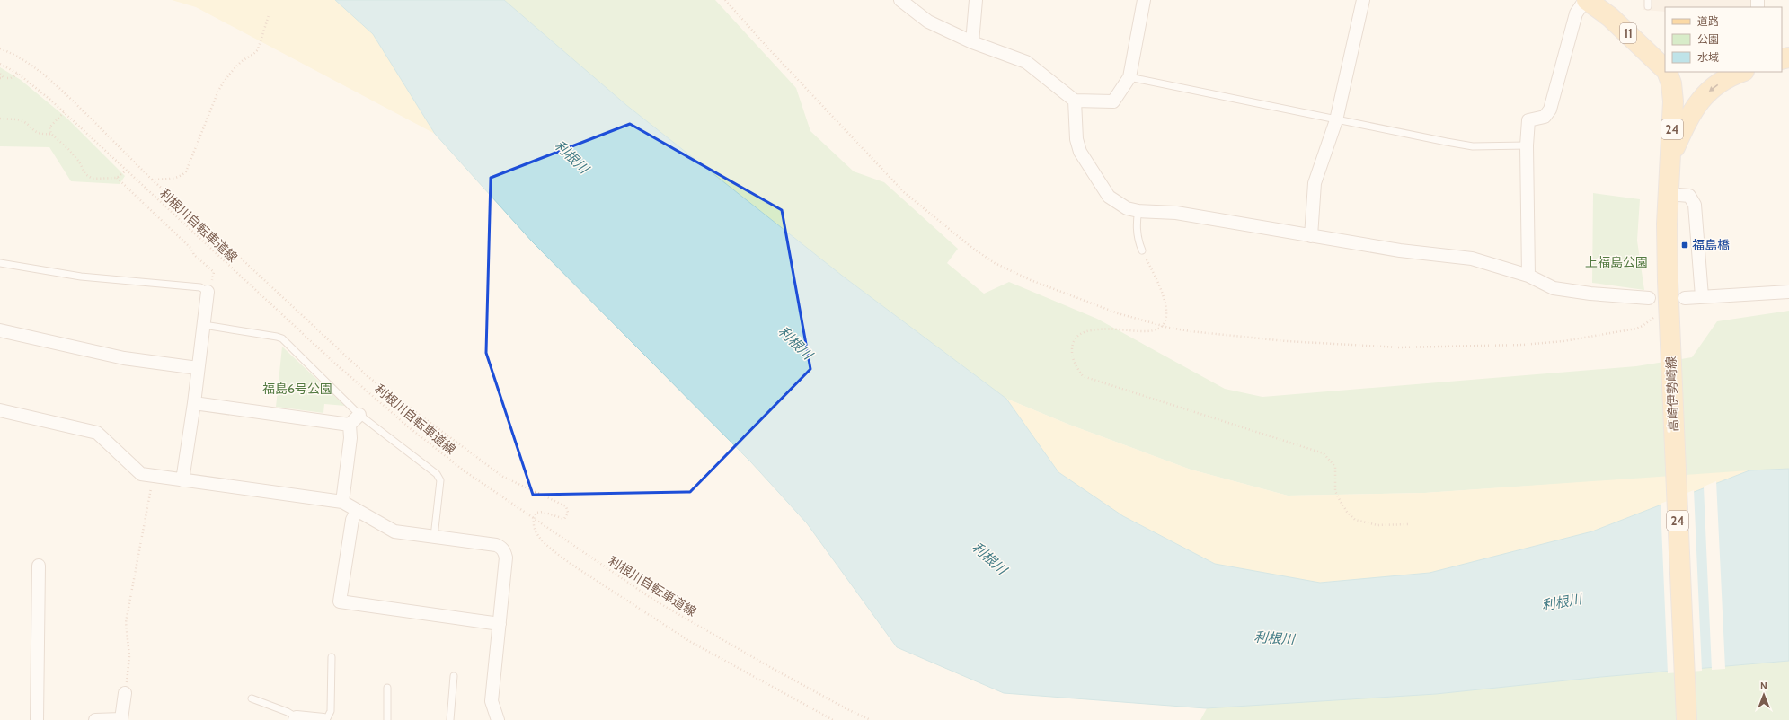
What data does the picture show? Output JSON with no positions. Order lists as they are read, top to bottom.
{
  "streets": {
    "main road": ["11", "24", "高崎伊勢崎線"],
    "path": ["利根川自転車道線"]
  },
  "water": ["利根川"],
  "parks": ["上福島公園", "福島6号公園"],
  "places": {
    "transit": ["福島橋"]
  },
  "legend": ["道路", "公園", "水域"],
  "north": "top"
}
